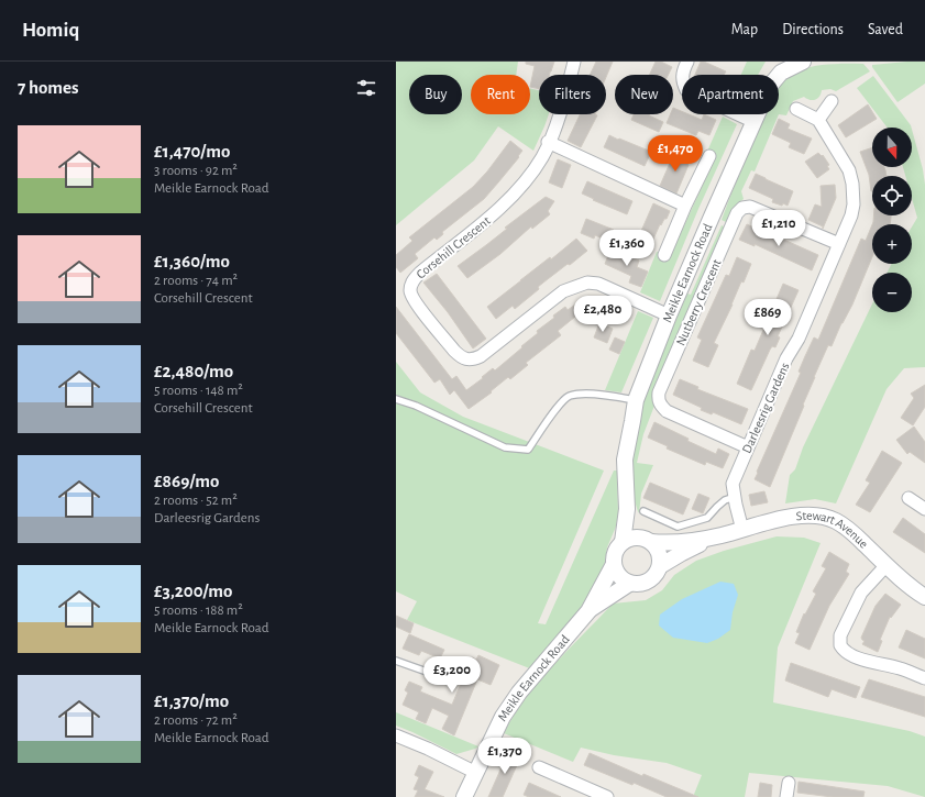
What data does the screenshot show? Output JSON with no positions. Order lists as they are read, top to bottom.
{
  "streets": {
    "street": [
      "Corsehill Crescent",
      "Meikle Earnock Road",
      "Nutberry Crescent",
      "Darleesrig Gardens",
      "Stewart Avenue"
    ]
  },
  "crossings": [
    ["Corsehill Crescent", "Meikle Earnock Road"],
    ["Meikle Earnock Road", "Stewart Avenue"],
    ["Nutberry Crescent", "Darleesrig Gardens"],
    ["Darleesrig Gardens", "Stewart Avenue"]
  ],
  "north": "bottom",
  "page": {
    "header": "Homiq",
    "nav": ["Map", "Directions", "Saved"],
    "heading": "7 homes",
    "chip": [
      "Buy",
      "Rent",
      "Filters",
      "New",
      "Apartment"
    ],
    "list": [
      {
        "name": "£1,470/mo",
        "note": "3 rooms · 92 m² · Meikle Earnock Road"
      },
      {
        "name": "£1,360/mo",
        "note": "2 rooms · 74 m² · Corsehill Crescent"
      },
      {
        "name": "£2,480/mo",
        "note": "5 rooms · 148 m² · Corsehill Crescent"
      },
      {
        "name": "£869/mo",
        "note": "2 rooms · 52 m² · Darleesrig Gardens"
      },
      {
        "name": "£3,200/mo",
        "note": "5 rooms · 188 m² · Meikle Earnock Road"
      },
      {
        "name": "£1,370/mo",
        "note": "2 rooms · 72 m² · Meikle Earnock Road"
      }
    ],
    "map_buttons": ["+", "−"],
    "price": [
      "£1,470",
      "£1,210",
      "£1,360",
      "£2,480",
      "£869",
      "£3,200",
      "£1,370"
    ]
  }
}
